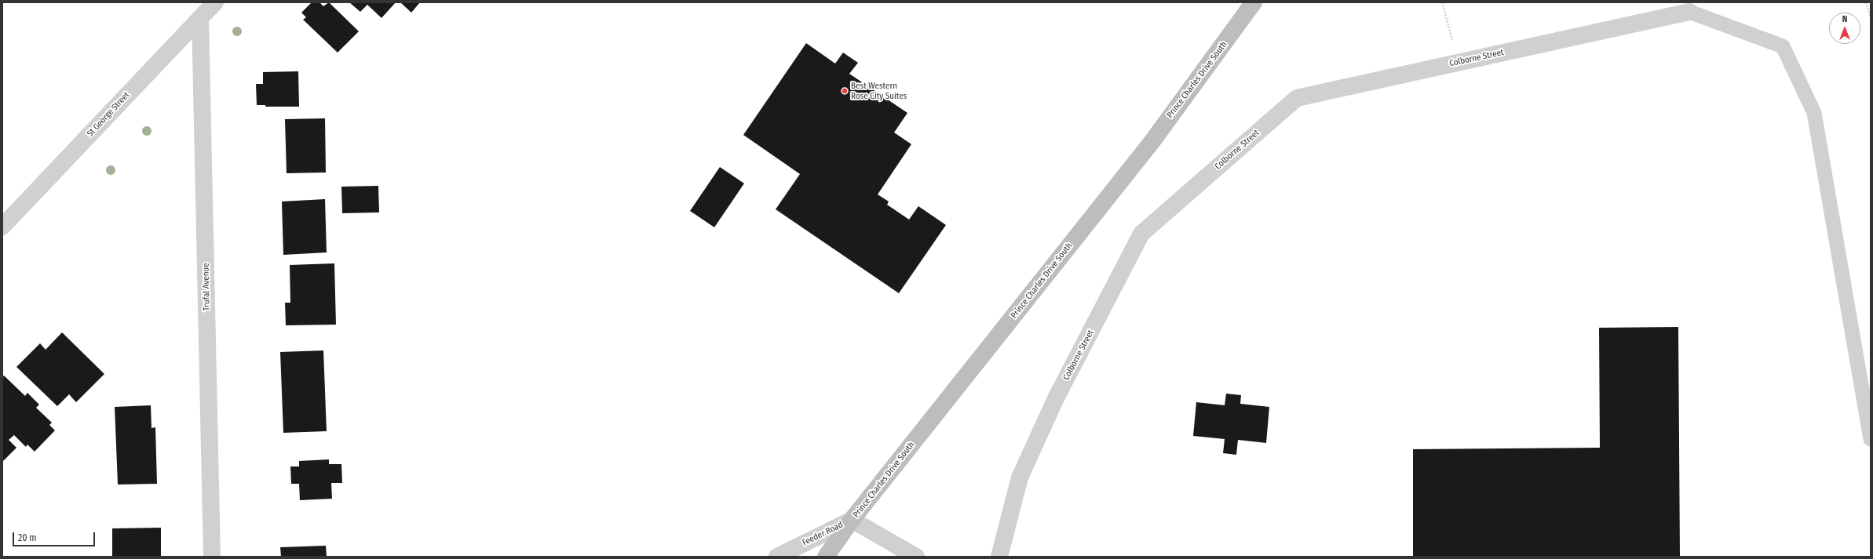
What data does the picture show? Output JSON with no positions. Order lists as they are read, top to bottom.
{
  "streets": {
    "main road": ["Prince Charles Drive South"],
    "street": [
      "Colborne Street",
      "St George Street",
      "Trufal Avenue",
      "Feeder Road"
    ]
  },
  "crossings": [
    ["Prince Charles Drive South", "Feeder Road"],
    ["St George Street", "Trufal Avenue"]
  ],
  "places": ["Best Western Rose City Suites"],
  "scale_bar": "20 m",
  "north": "top"
}
